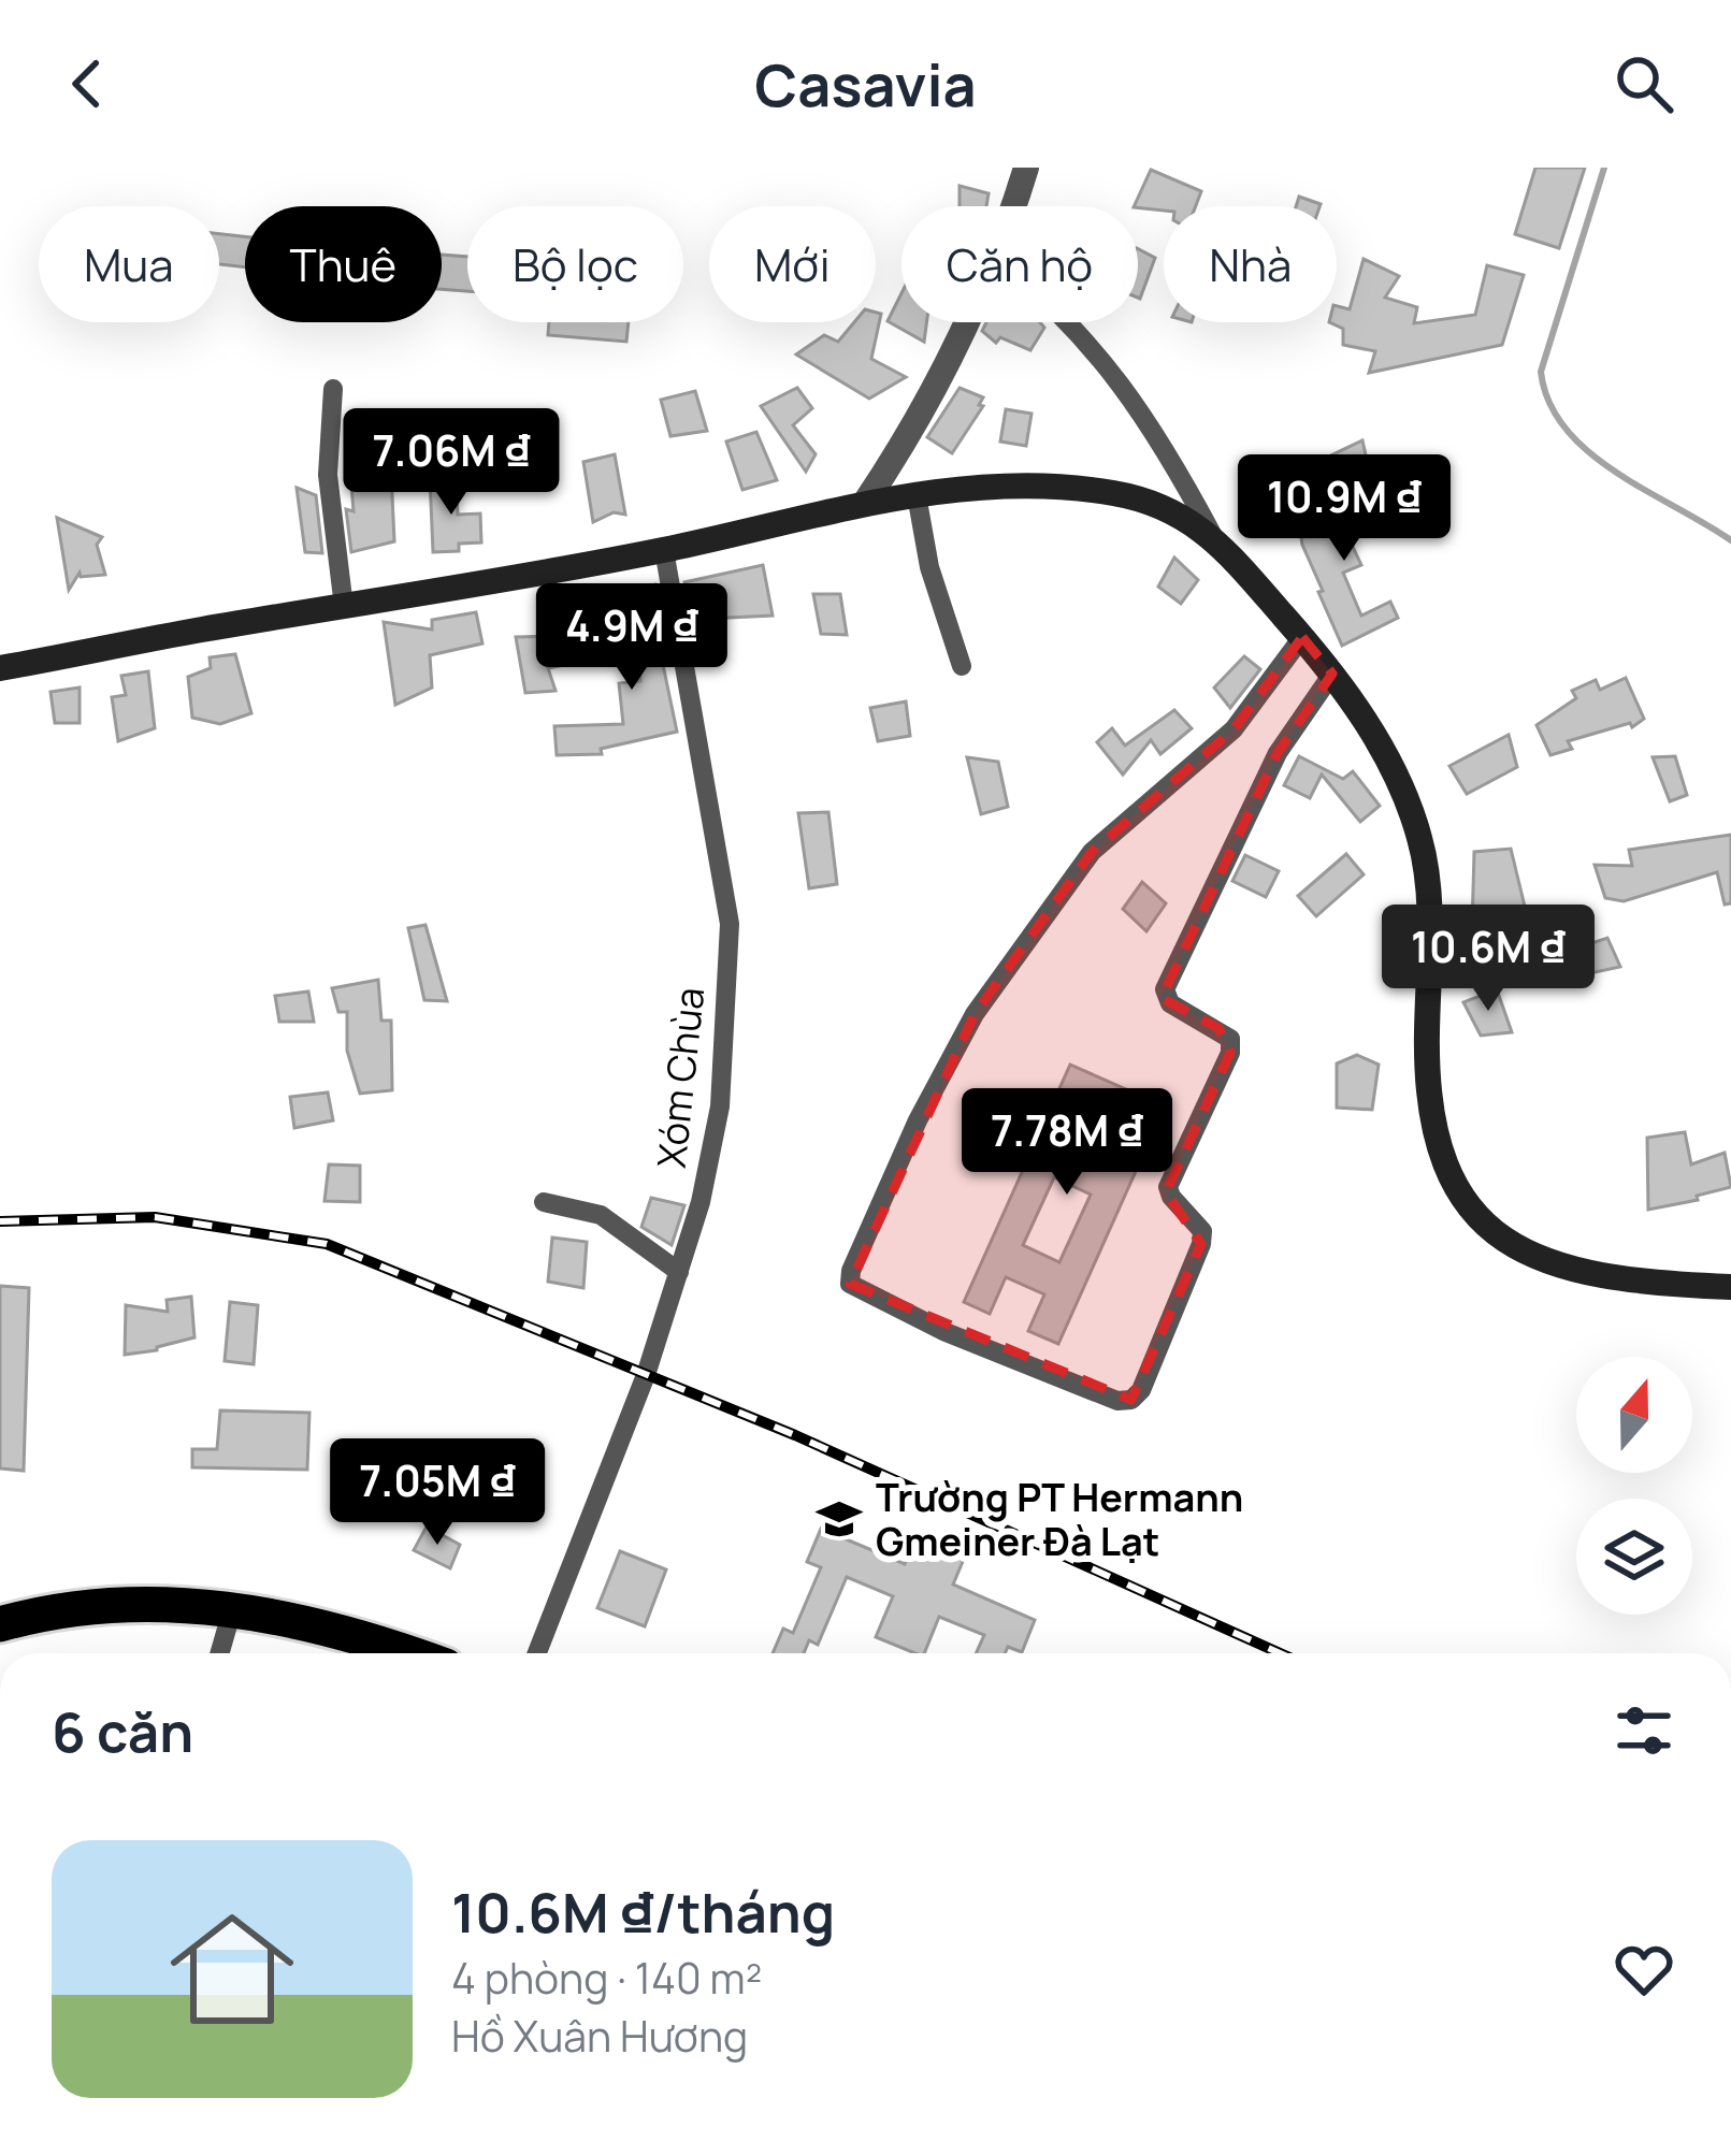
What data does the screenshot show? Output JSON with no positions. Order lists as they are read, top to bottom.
{
  "streets": {
    "street": ["Xóm Chùa"]
  },
  "places": {
    "school or university": ["Trường PT Hermann Gmeiner Đà Lạt"]
  },
  "north": "top",
  "page": {
    "header": "Casavia",
    "chip": [
      "Mua",
      "Thuê",
      "Bộ lọc",
      "Mới",
      "Căn hộ",
      "Nhà"
    ],
    "price": [
      "7.06M ₫",
      "10.9M ₫",
      "4.9M ₫",
      "10.6M ₫",
      "7.78M ₫",
      "7.05M ₫"
    ],
    "heading": "6 căn",
    "list": [
      {
        "name": "10.6M ₫/tháng",
        "note": "4 phòng · 140 m² · Hồ Xuân Hương"
      }
    ]
  }
}
